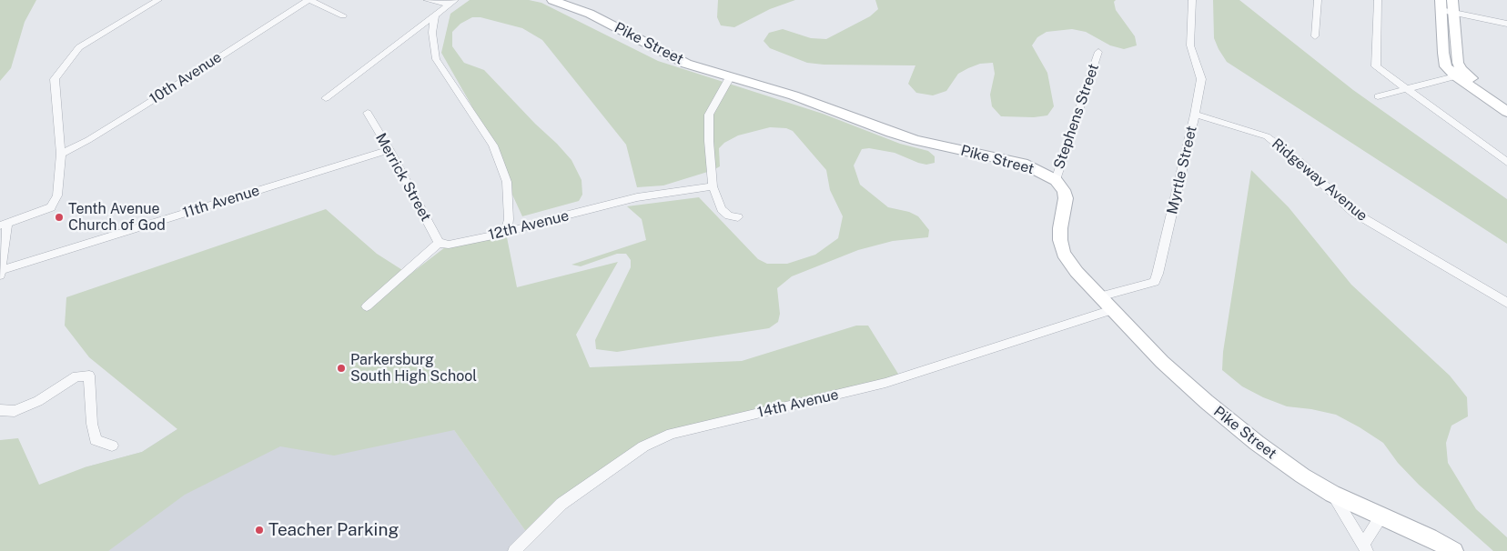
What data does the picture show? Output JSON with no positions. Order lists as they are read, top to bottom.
{
  "streets": {
    "main road": ["Pike Street"],
    "street": [
      "10th Avenue",
      "Stephens Street",
      "Myrtle Street",
      "Merrick Street",
      "Ridgeway Avenue",
      "11th Avenue",
      "12th Avenue",
      "14th Avenue"
    ]
  },
  "crossings": [
    ["Pike Street", "Stephens Street"],
    ["Pike Street", "Myrtle Street"],
    ["Pike Street", "14th Avenue"],
    ["Myrtle Street", "Ridgeway Avenue"],
    ["Merrick Street", "11th Avenue"],
    ["Merrick Street", "12th Avenue"]
  ],
  "places": ["Tenth Avenue Church of God", "Parkersburg South High School", "Teacher Parking"]
}
